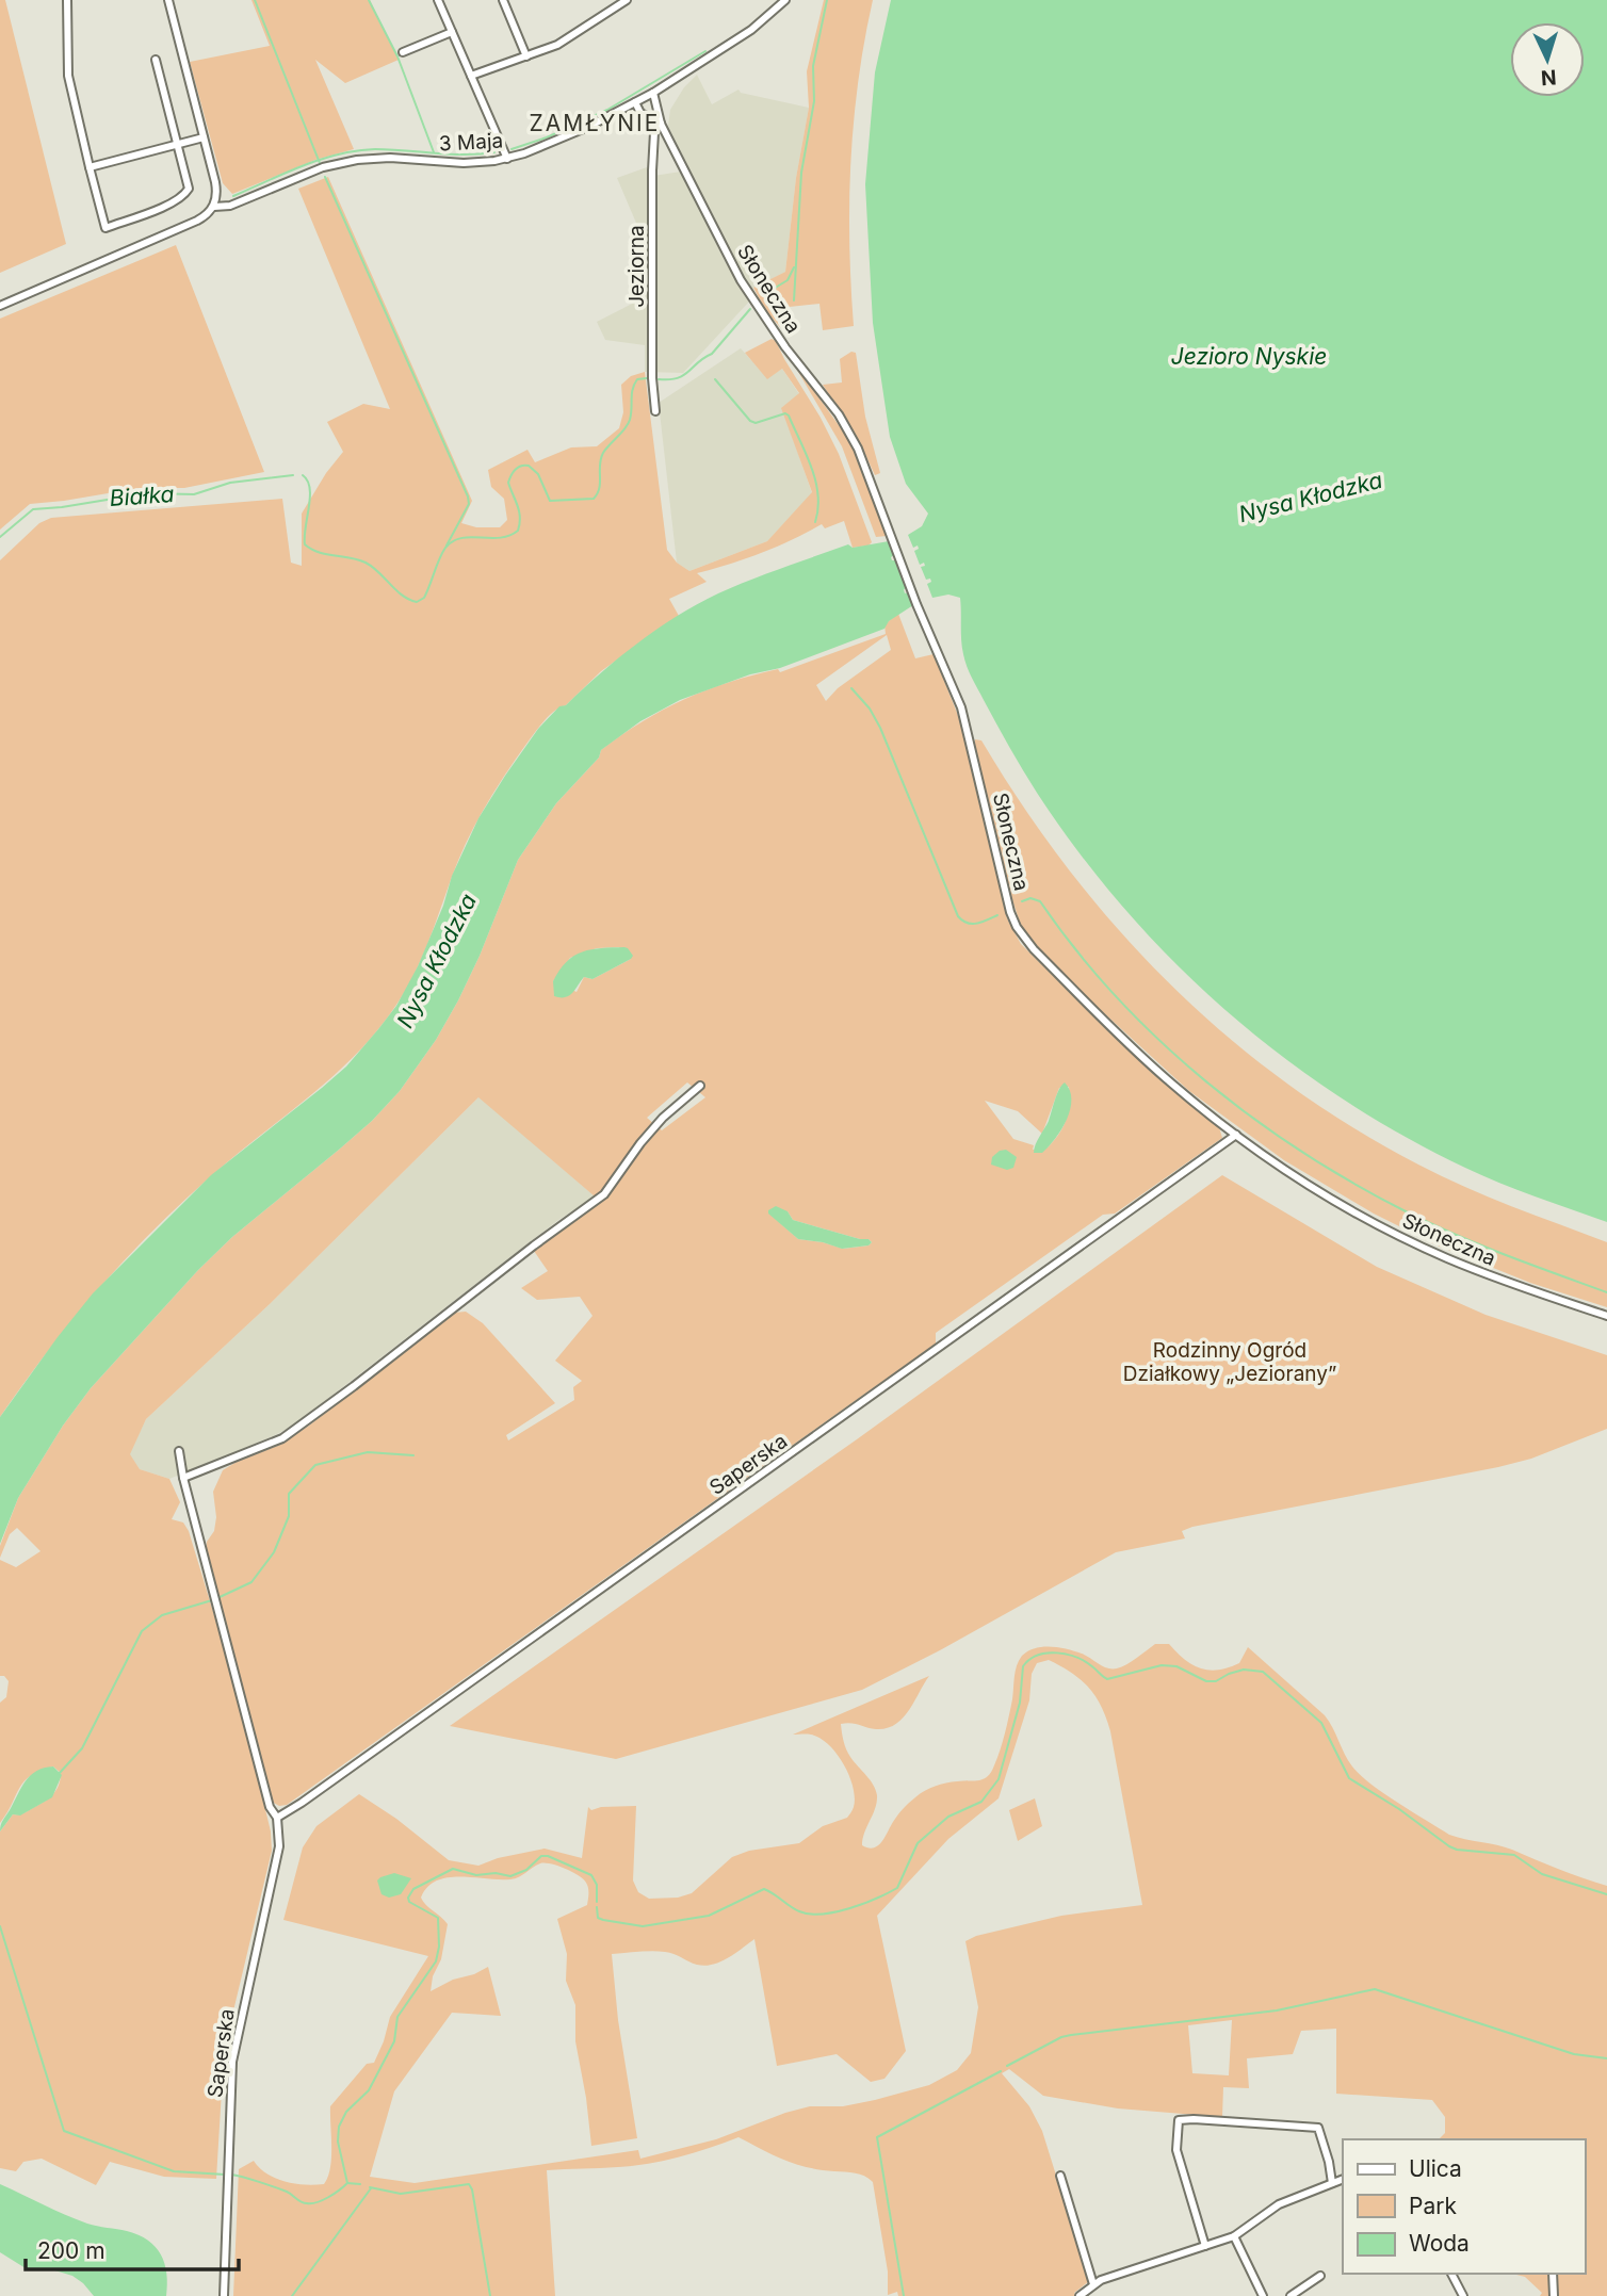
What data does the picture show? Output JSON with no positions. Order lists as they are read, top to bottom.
{
  "streets": {
    "street": [
      "3 Maja",
      "Jeziorna",
      "Słoneczna",
      "Saperska"
    ]
  },
  "crossings": [
    ["3 Maja", "Słoneczna"],
    ["Jeziorna", "Słoneczna"],
    ["Słoneczna", "Saperska"]
  ],
  "districts": ["ZAMŁYNIE"],
  "water": ["Jezioro Nyskie", "Białka", "Nysa Kłodzka"],
  "parks": ["Rodzinny Ogród Działkowy „Jeziorany”"],
  "legend": ["Ulica", "Park", "Woda"],
  "scale_bar": "200 m",
  "north": "bottom"
}
